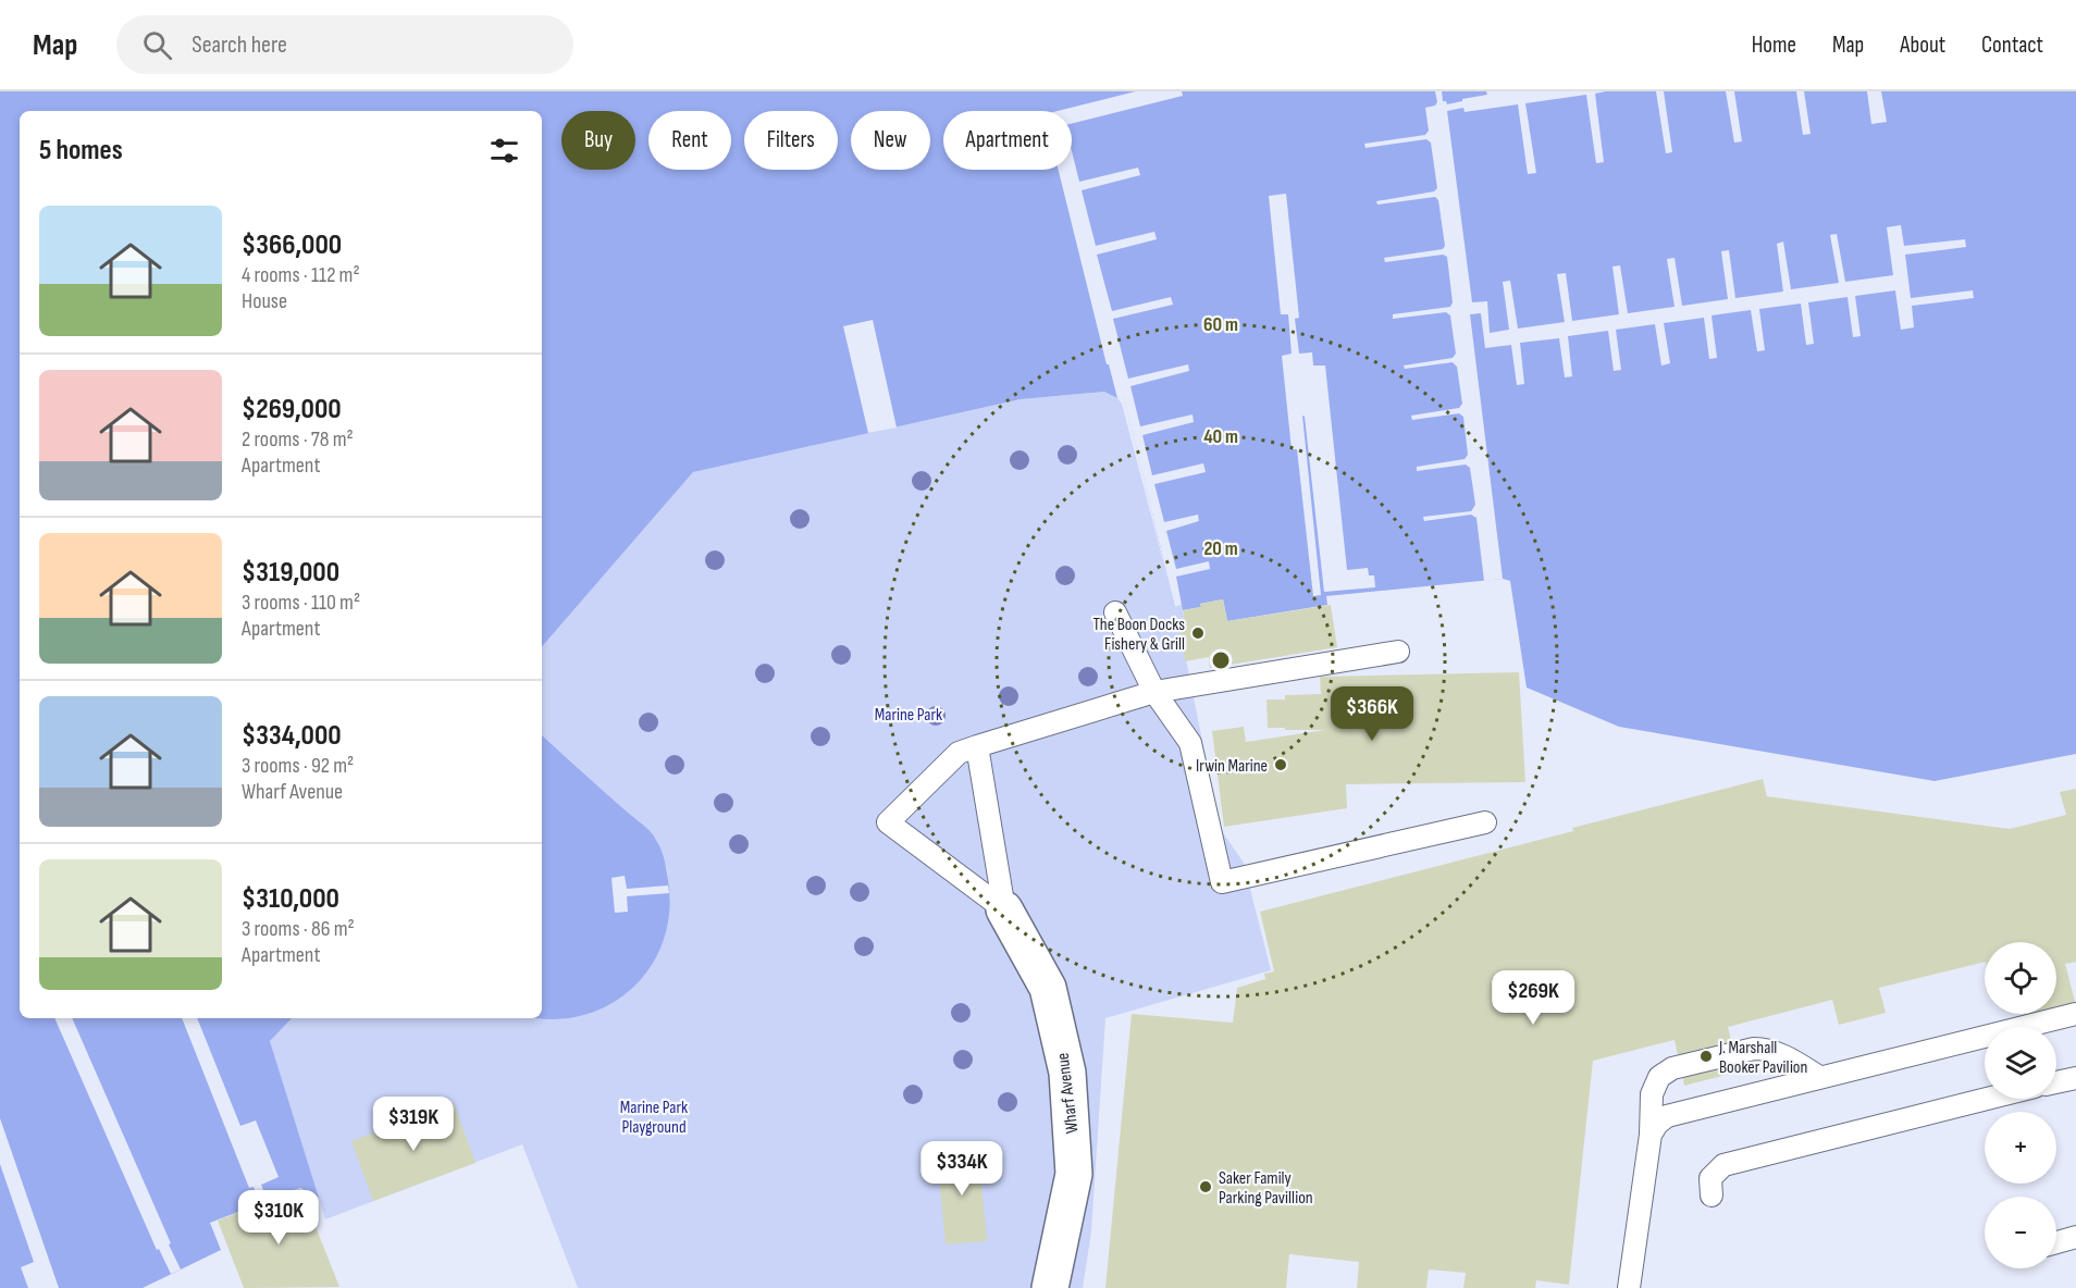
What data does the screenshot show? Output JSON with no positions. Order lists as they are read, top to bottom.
{
  "streets": {
    "street": ["Wharf Avenue"]
  },
  "parks": ["Marine Park", "Marine Park Playground"],
  "places": [
    "The Boon Docks Fishery & Grill",
    "Irwin Marine",
    "J. Marshall Booker Pavilion",
    "Saker Family Parking Pavillion"
  ],
  "page": {
    "header": "Map",
    "search": "Search here",
    "nav": [
      "Home",
      "Map",
      "About",
      "Contact"
    ],
    "chip": [
      "Buy",
      "Rent",
      "Filters",
      "New",
      "Apartment"
    ],
    "heading": "5 homes",
    "list": [
      {
        "name": "$366,000",
        "note": "4 rooms · 112 m² · House"
      },
      {
        "name": "$269,000",
        "note": "2 rooms · 78 m² · Apartment"
      },
      {
        "name": "$319,000",
        "note": "3 rooms · 110 m² · Apartment"
      },
      {
        "name": "$334,000",
        "note": "3 rooms · 92 m² · Wharf Avenue"
      },
      {
        "name": "$310,000",
        "note": "3 rooms · 86 m² · Apartment"
      }
    ],
    "price": [
      "$366K",
      "$269K",
      "$319K",
      "$334K",
      "$310K"
    ],
    "map_buttons": ["+", "−"]
  },
  "rings": ["60 m", "40 m", "20 m"]
}
